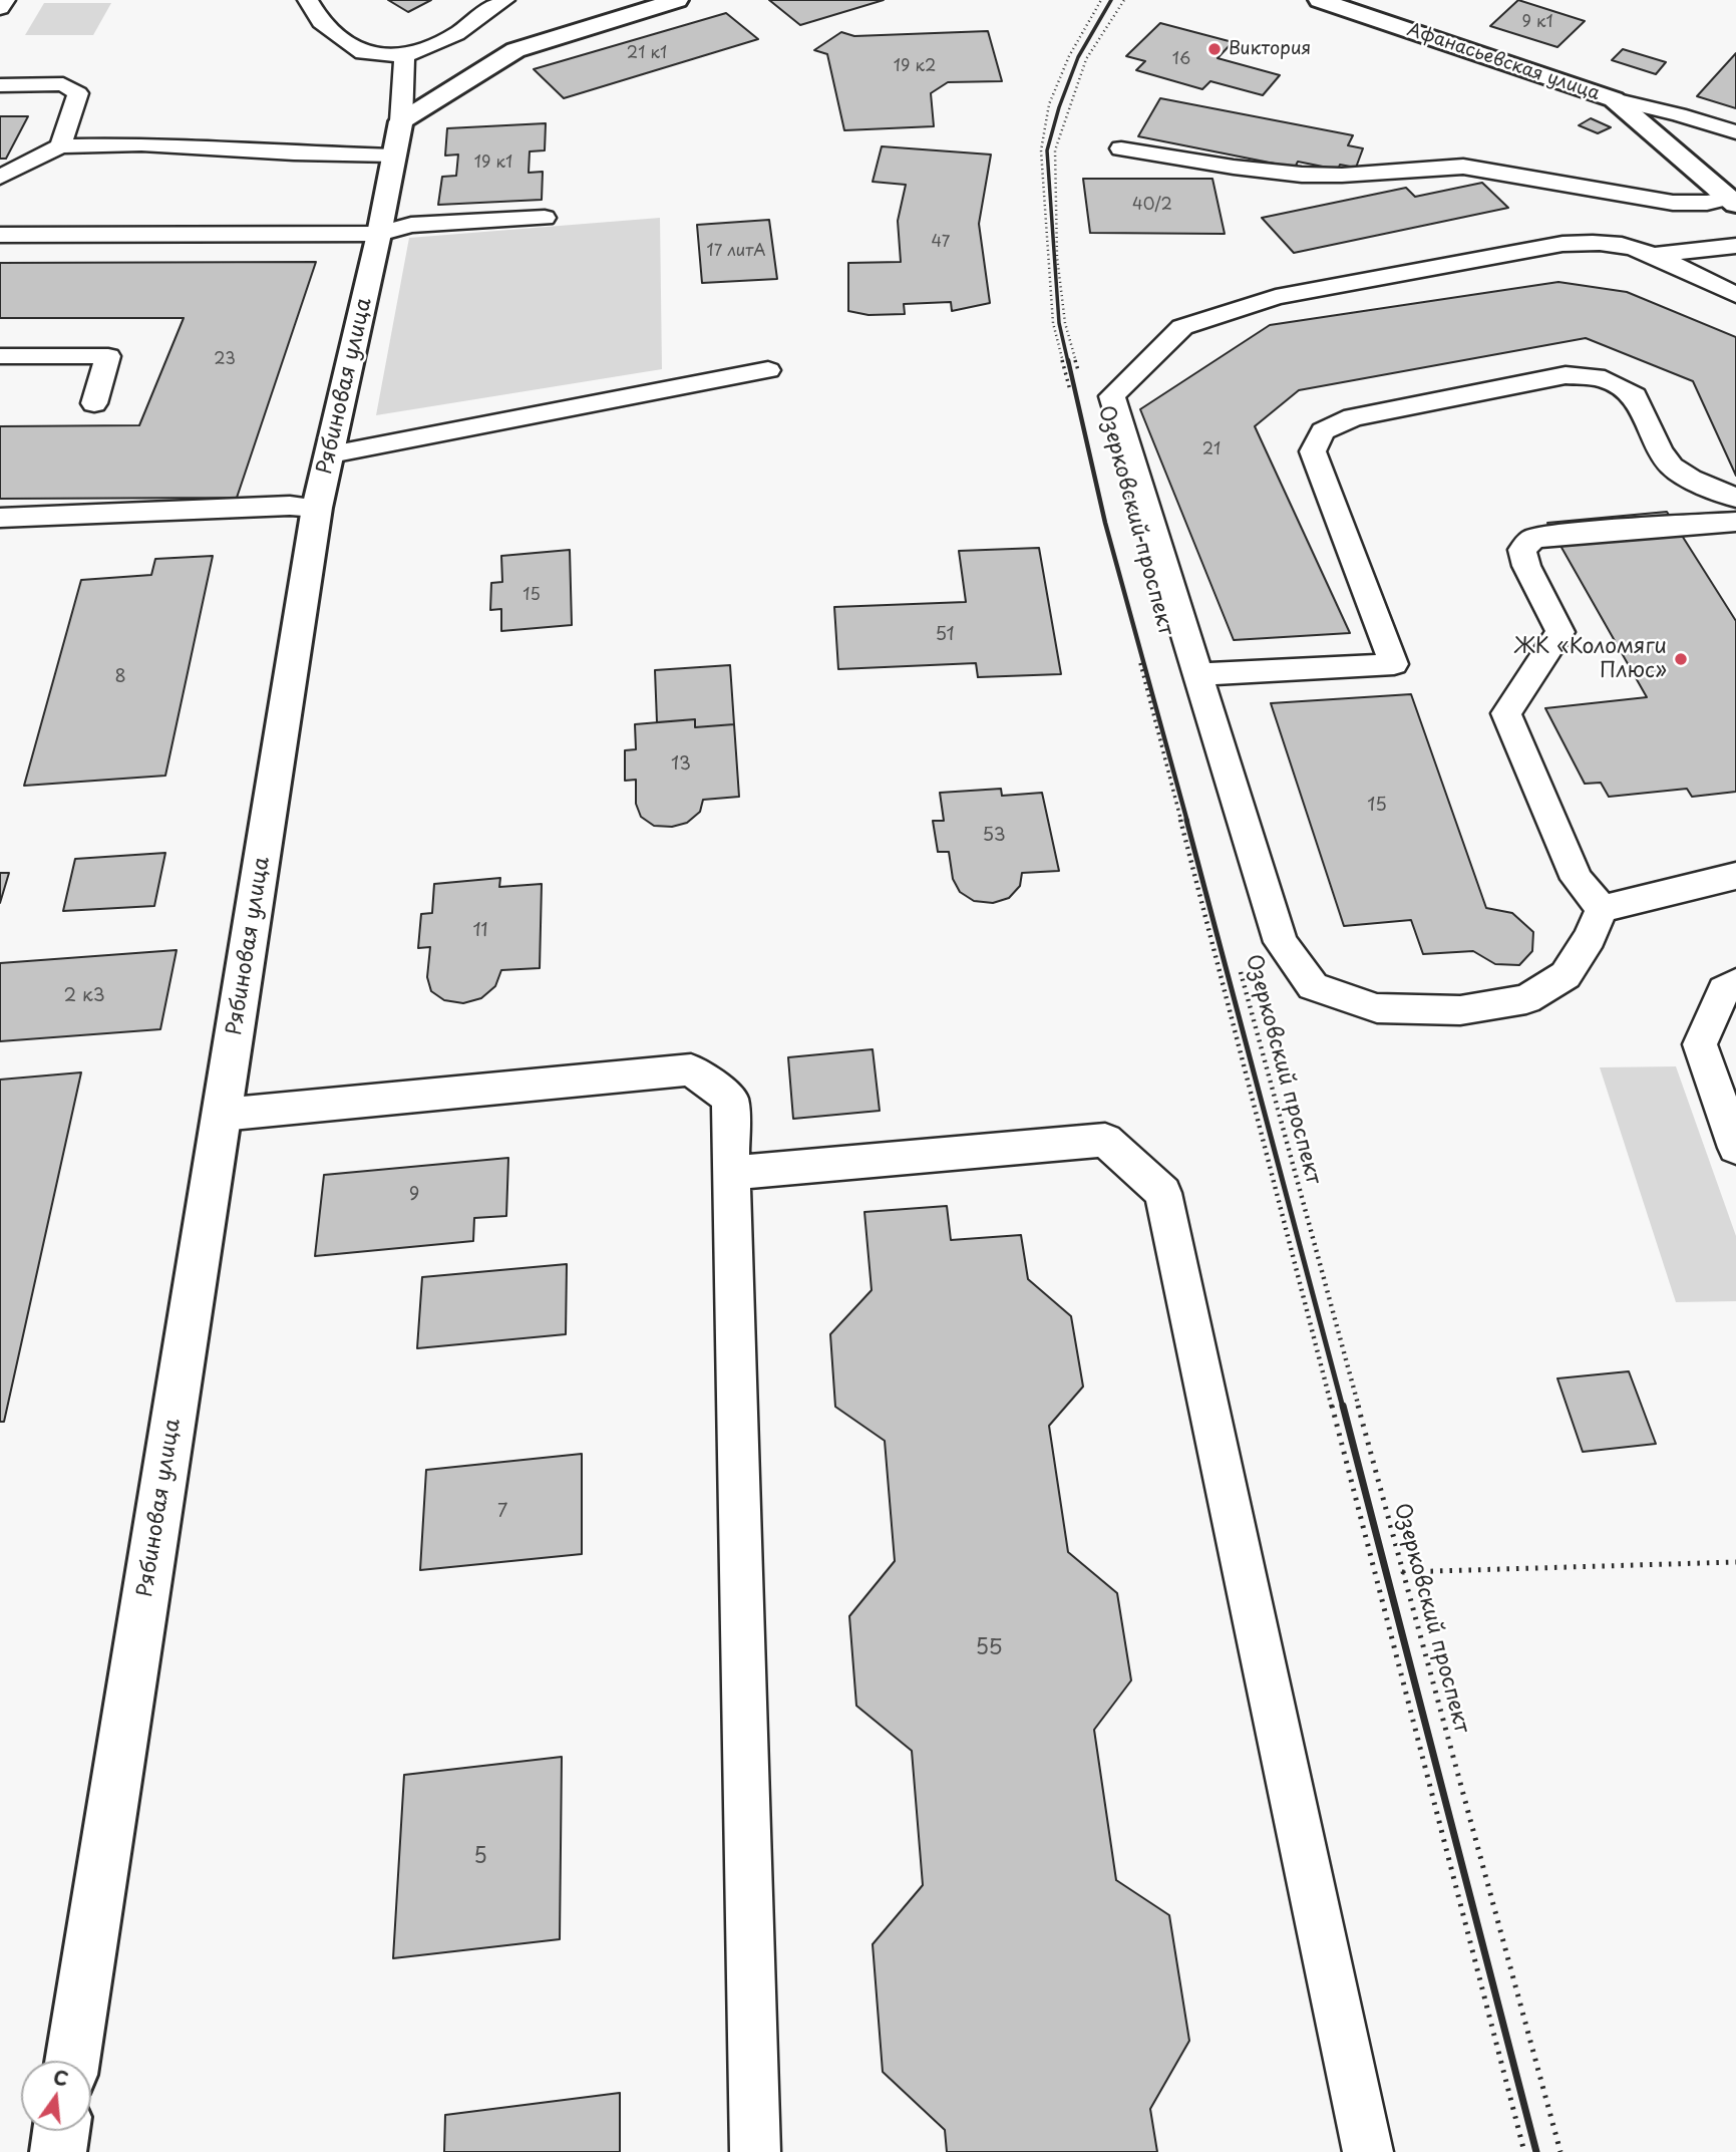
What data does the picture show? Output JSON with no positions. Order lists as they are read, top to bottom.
{
  "streets": {
    "street": ["Афанасьевская улица", "Рябиновая улица"],
    "path": ["Озерковский проспект"]
  },
  "places": ["Виктория", "ЖК «Коломяги Плюс»"],
  "house_numbers": [
    "9 к1",
    "21 к1",
    "16",
    "19 к2",
    "19 к1",
    "40/2",
    "47",
    "17 литА",
    "23",
    "21",
    "15",
    "51",
    "8",
    "13",
    "15",
    "53",
    "11",
    "2 к3",
    "9",
    "7",
    "55",
    "5"
  ],
  "north": "top"
}
